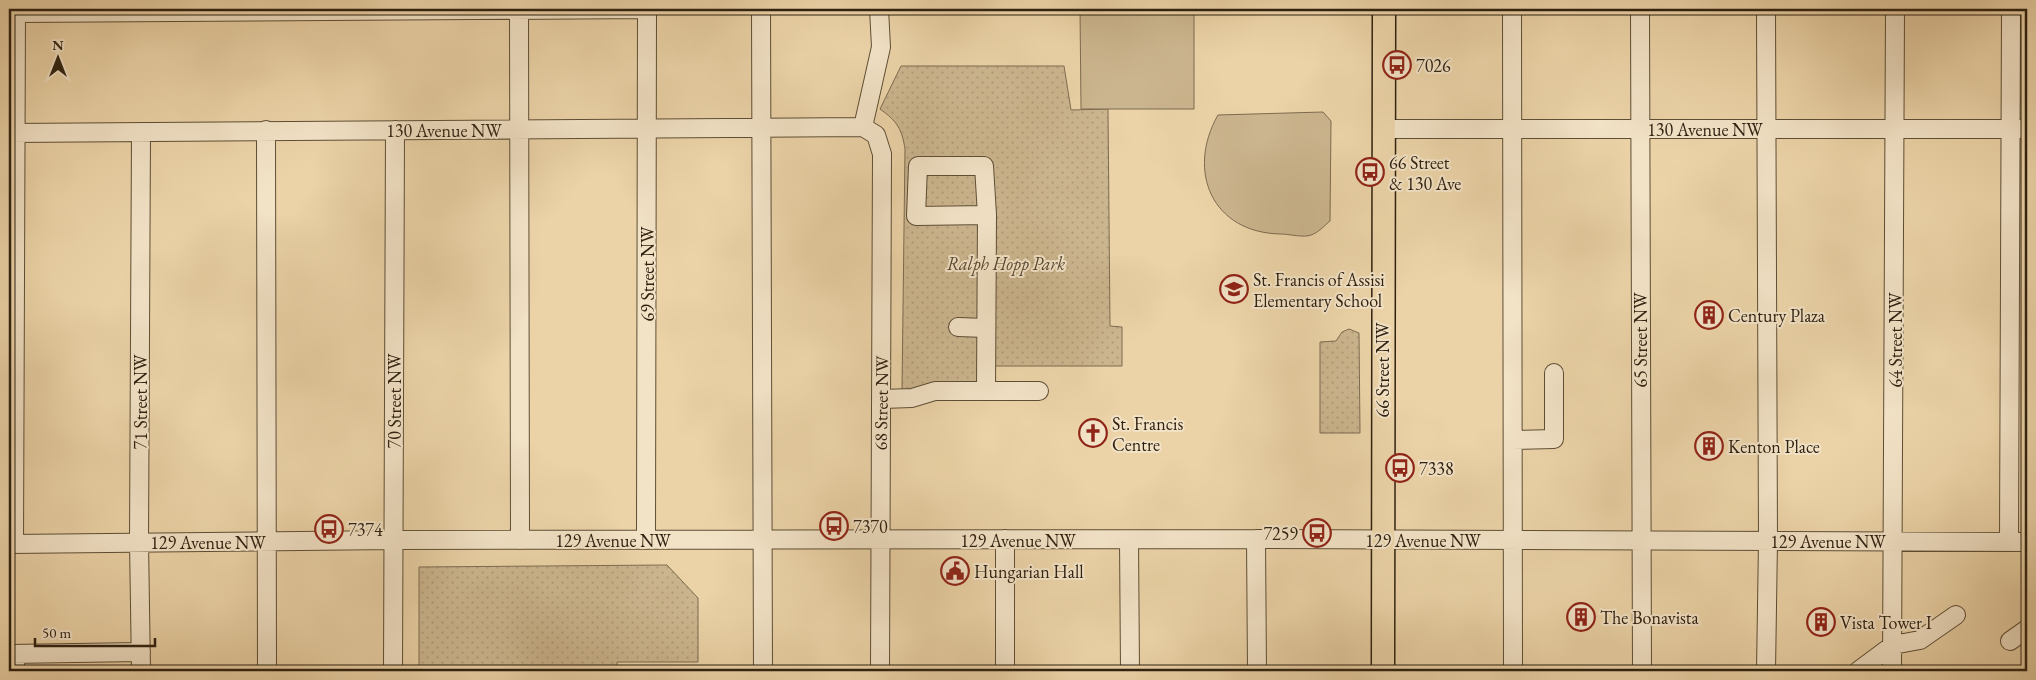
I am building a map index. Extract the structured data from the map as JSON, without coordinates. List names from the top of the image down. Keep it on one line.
{"streets":{"main road":["66 Street NW"],"street":["130 Avenue NW","69 Street NW","65 Street NW","64 Street NW","70 Street NW","71 Street NW","68 Street NW","129 Avenue NW"]},"crossings":[["130 Avenue NW","69 Street NW"],["130 Avenue NW","65 Street NW"],["130 Avenue NW","64 Street NW"],["130 Avenue NW","66 Street NW"],["130 Avenue NW","70 Street NW"],["130 Avenue NW","71 Street NW"],["130 Avenue NW","68 Street NW"],["69 Street NW","129 Avenue NW"],["65 Street NW","129 Avenue NW"],["64 Street NW","129 Avenue NW"],["66 Street NW","129 Avenue NW"],["70 Street NW","129 Avenue NW"],["71 Street NW","129 Avenue NW"],["68 Street NW","129 Avenue NW"]],"parks":["Ralph Hopp Park"],"places":{"bus stop":["7026","66 Street & 130 Ave","7338","7370","7374","7259"],"school or university":["St. Francis of Assisi Elementary School"],"building":["Century Plaza","Kenton Place","The Bonavista","Vista Tower I"],"church":["St. Francis Centre"],"public building":["Hungarian Hall"]},"scale_bar":"50 m","north":"top"}
